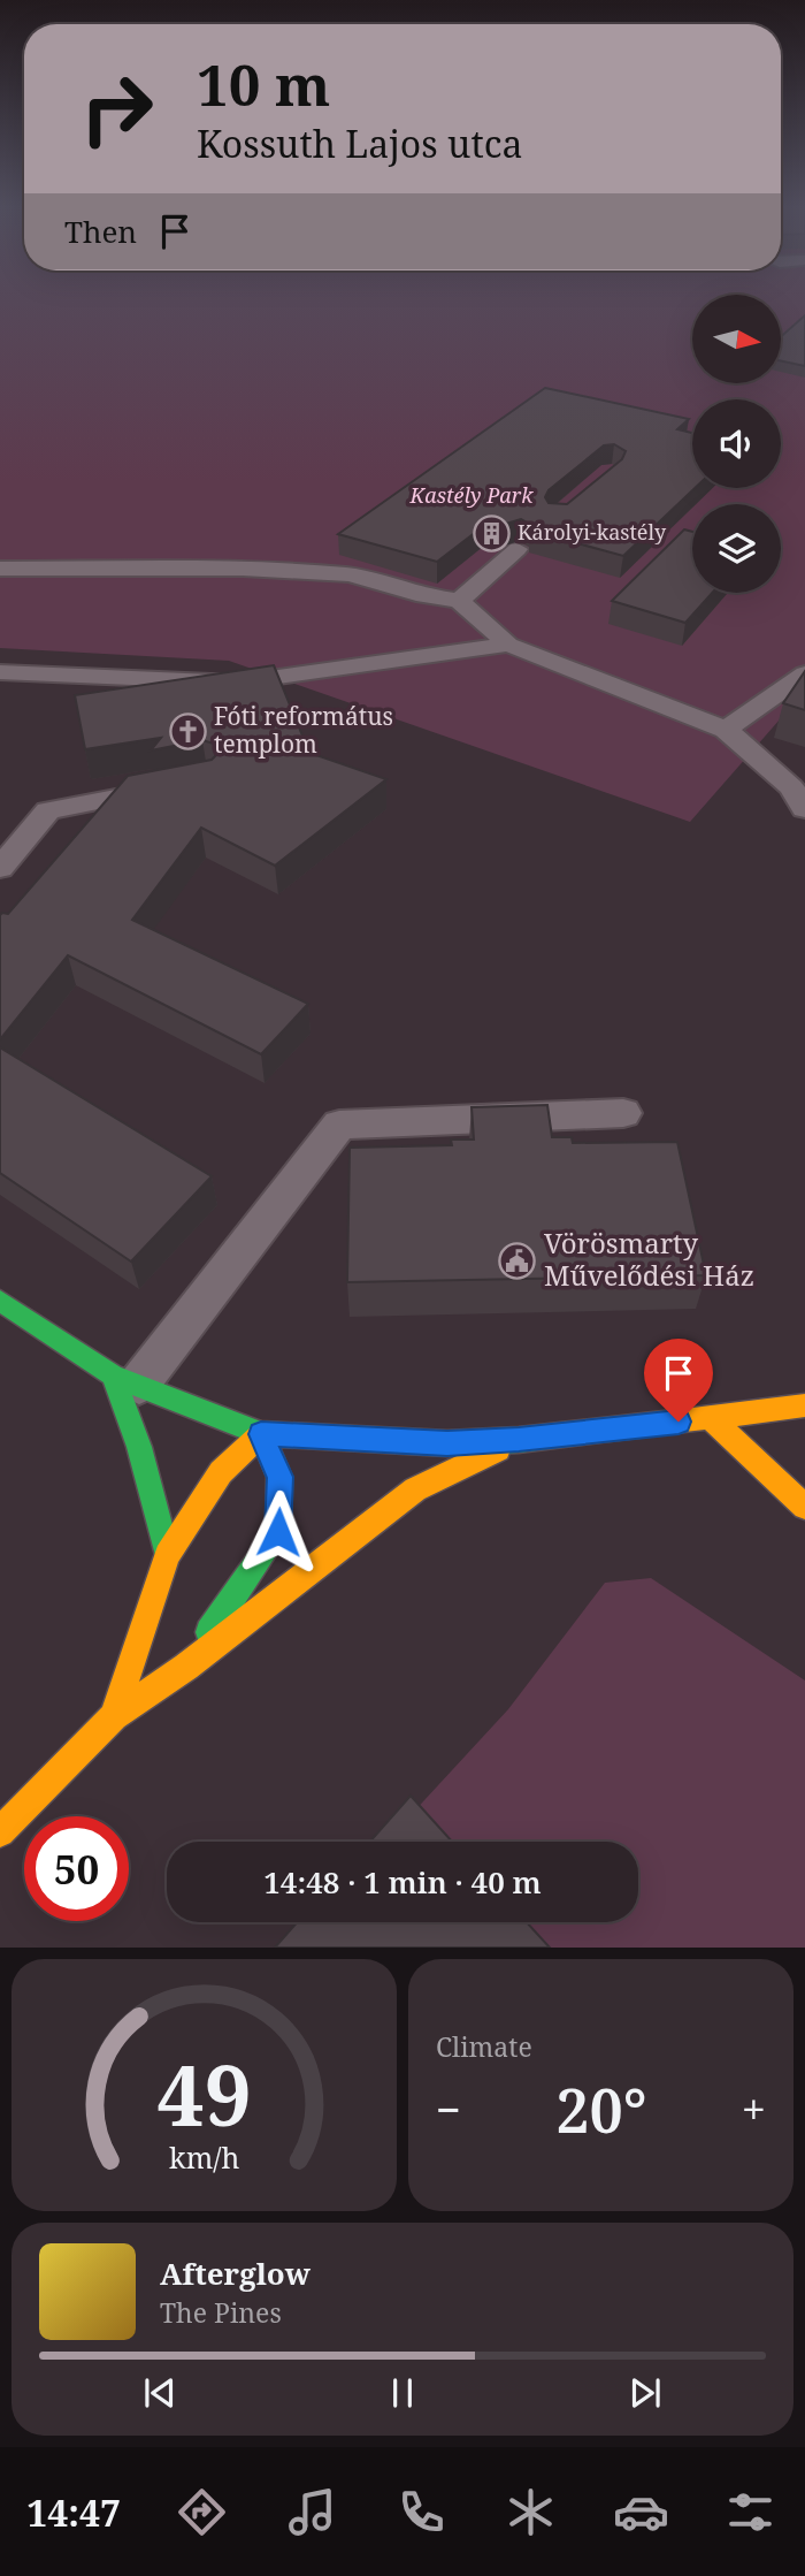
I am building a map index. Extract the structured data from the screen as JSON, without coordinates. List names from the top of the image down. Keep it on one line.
{"parks":["Kastély Park"],"places":{"building":["Károlyi-kastély"],"church":["Fóti református templom"],"public building":["Vörösmarty Művelődési Ház"]},"north":"right","page":{"turn":["10 m","Kossuth Lajos utca"],"then":"Then","limit":"50","trip":"14:48 · 1 min · 40 m","tile":"Climate","heat":["−","20°","+"],"song":["Afterglow","The Pines"],"tabs":"14:47","gauge":["49","km/h"]}}
